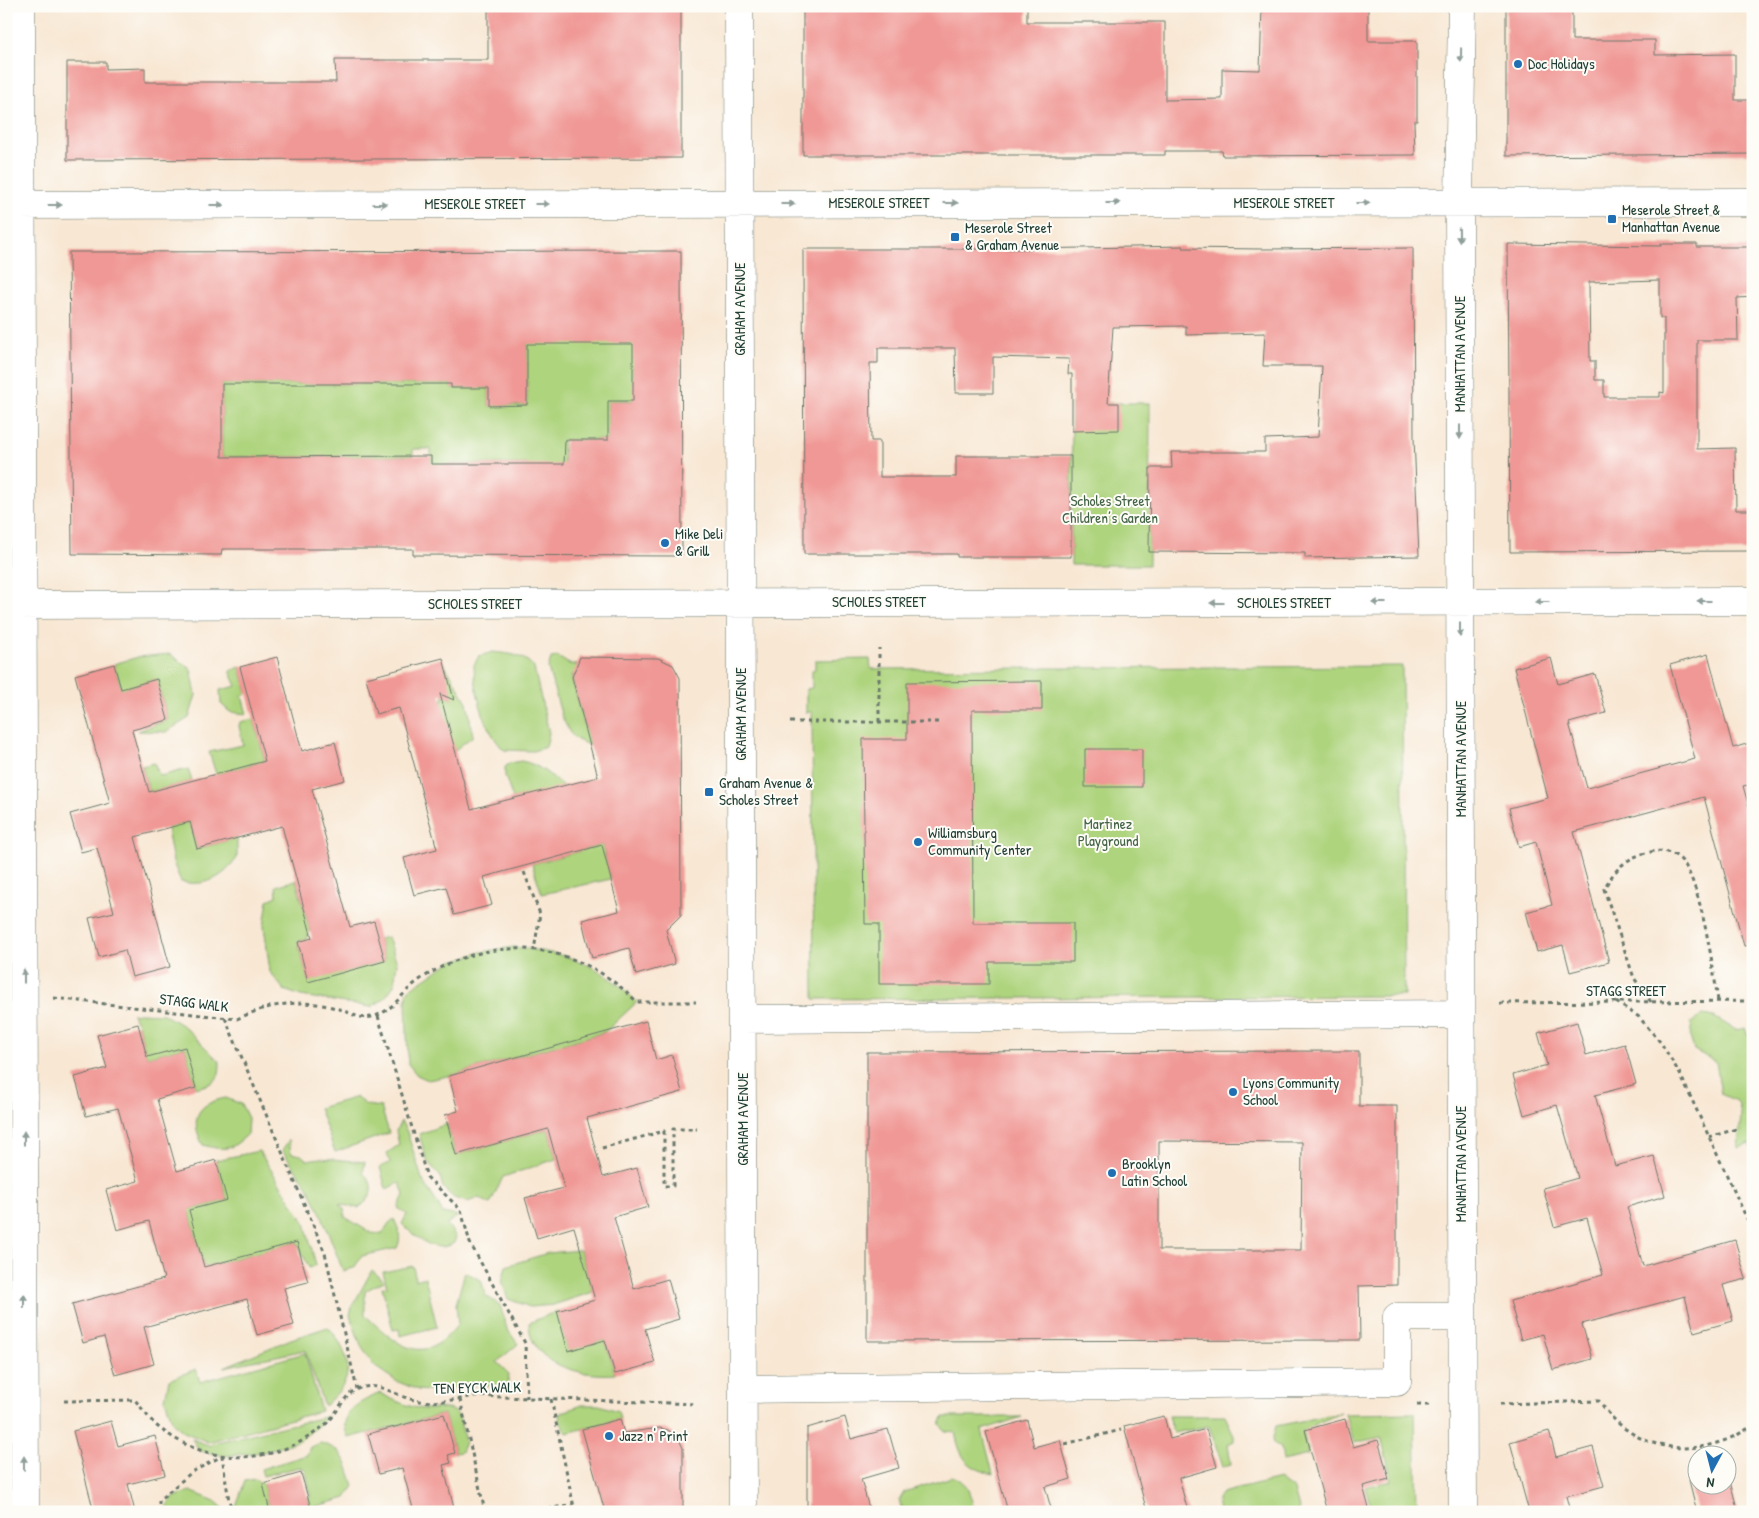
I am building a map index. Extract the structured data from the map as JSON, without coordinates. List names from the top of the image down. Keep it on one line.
{"streets":{"street":["MESEROLE STREET","GRAHAM AVENUE","MANHATTAN AVENUE","SCHOLES STREET"],"path":["STAGG STREET","STAGG WALK","TEN EYCK WALK"]},"crossings":[["MESEROLE STREET","GRAHAM AVENUE"],["MESEROLE STREET","MANHATTAN AVENUE"],["GRAHAM AVENUE","SCHOLES STREET"],["MANHATTAN AVENUE","SCHOLES STREET"]],"one_way":["MESEROLE STREET","MANHATTAN AVENUE","SCHOLES STREET"],"parks":["Scholes Street Children’s Garden","Martinez Playground"],"places":{"other":["Doc Holidays","Mike Deli & Grill","Williamsburg Community Center","Lyons Community School","Brooklyn Latin School","Jazz n' Print"],"transit":["Meserole Street & Manhattan Avenue","Meserole Street & Graham Avenue","Graham Avenue & Scholes Street"]},"north":"bottom"}
